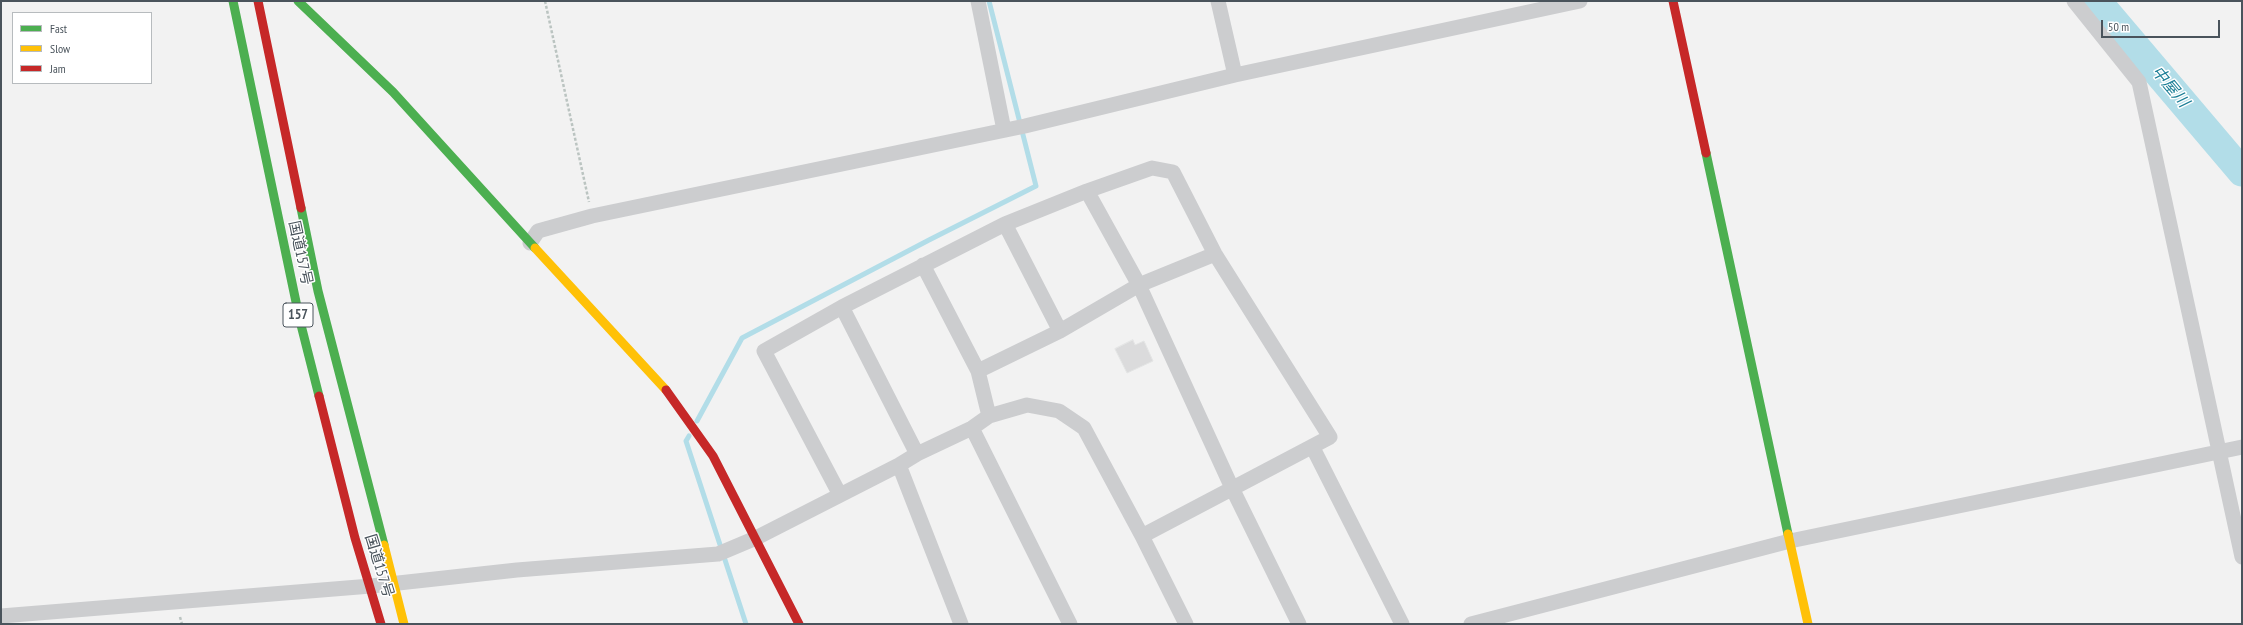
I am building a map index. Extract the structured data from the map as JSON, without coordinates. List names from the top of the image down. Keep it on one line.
{"streets":{"main road":["国道157号","157"]},"water":["中屋川"],"legend":["Fast","Slow","Jam"],"scale_bar":"50 m"}
